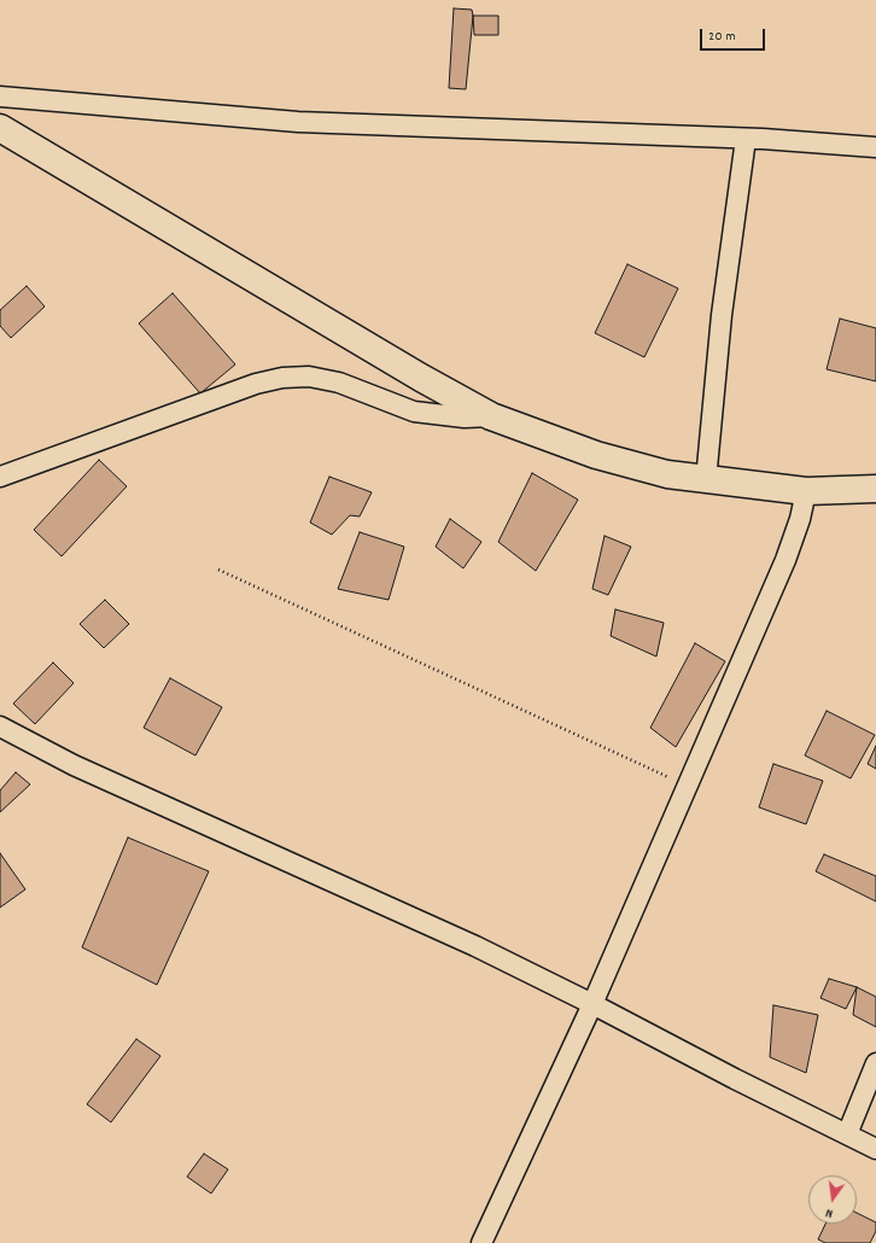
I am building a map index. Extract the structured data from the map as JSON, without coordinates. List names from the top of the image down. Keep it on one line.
{"scale_bar":"20 m","north":"bottom"}
